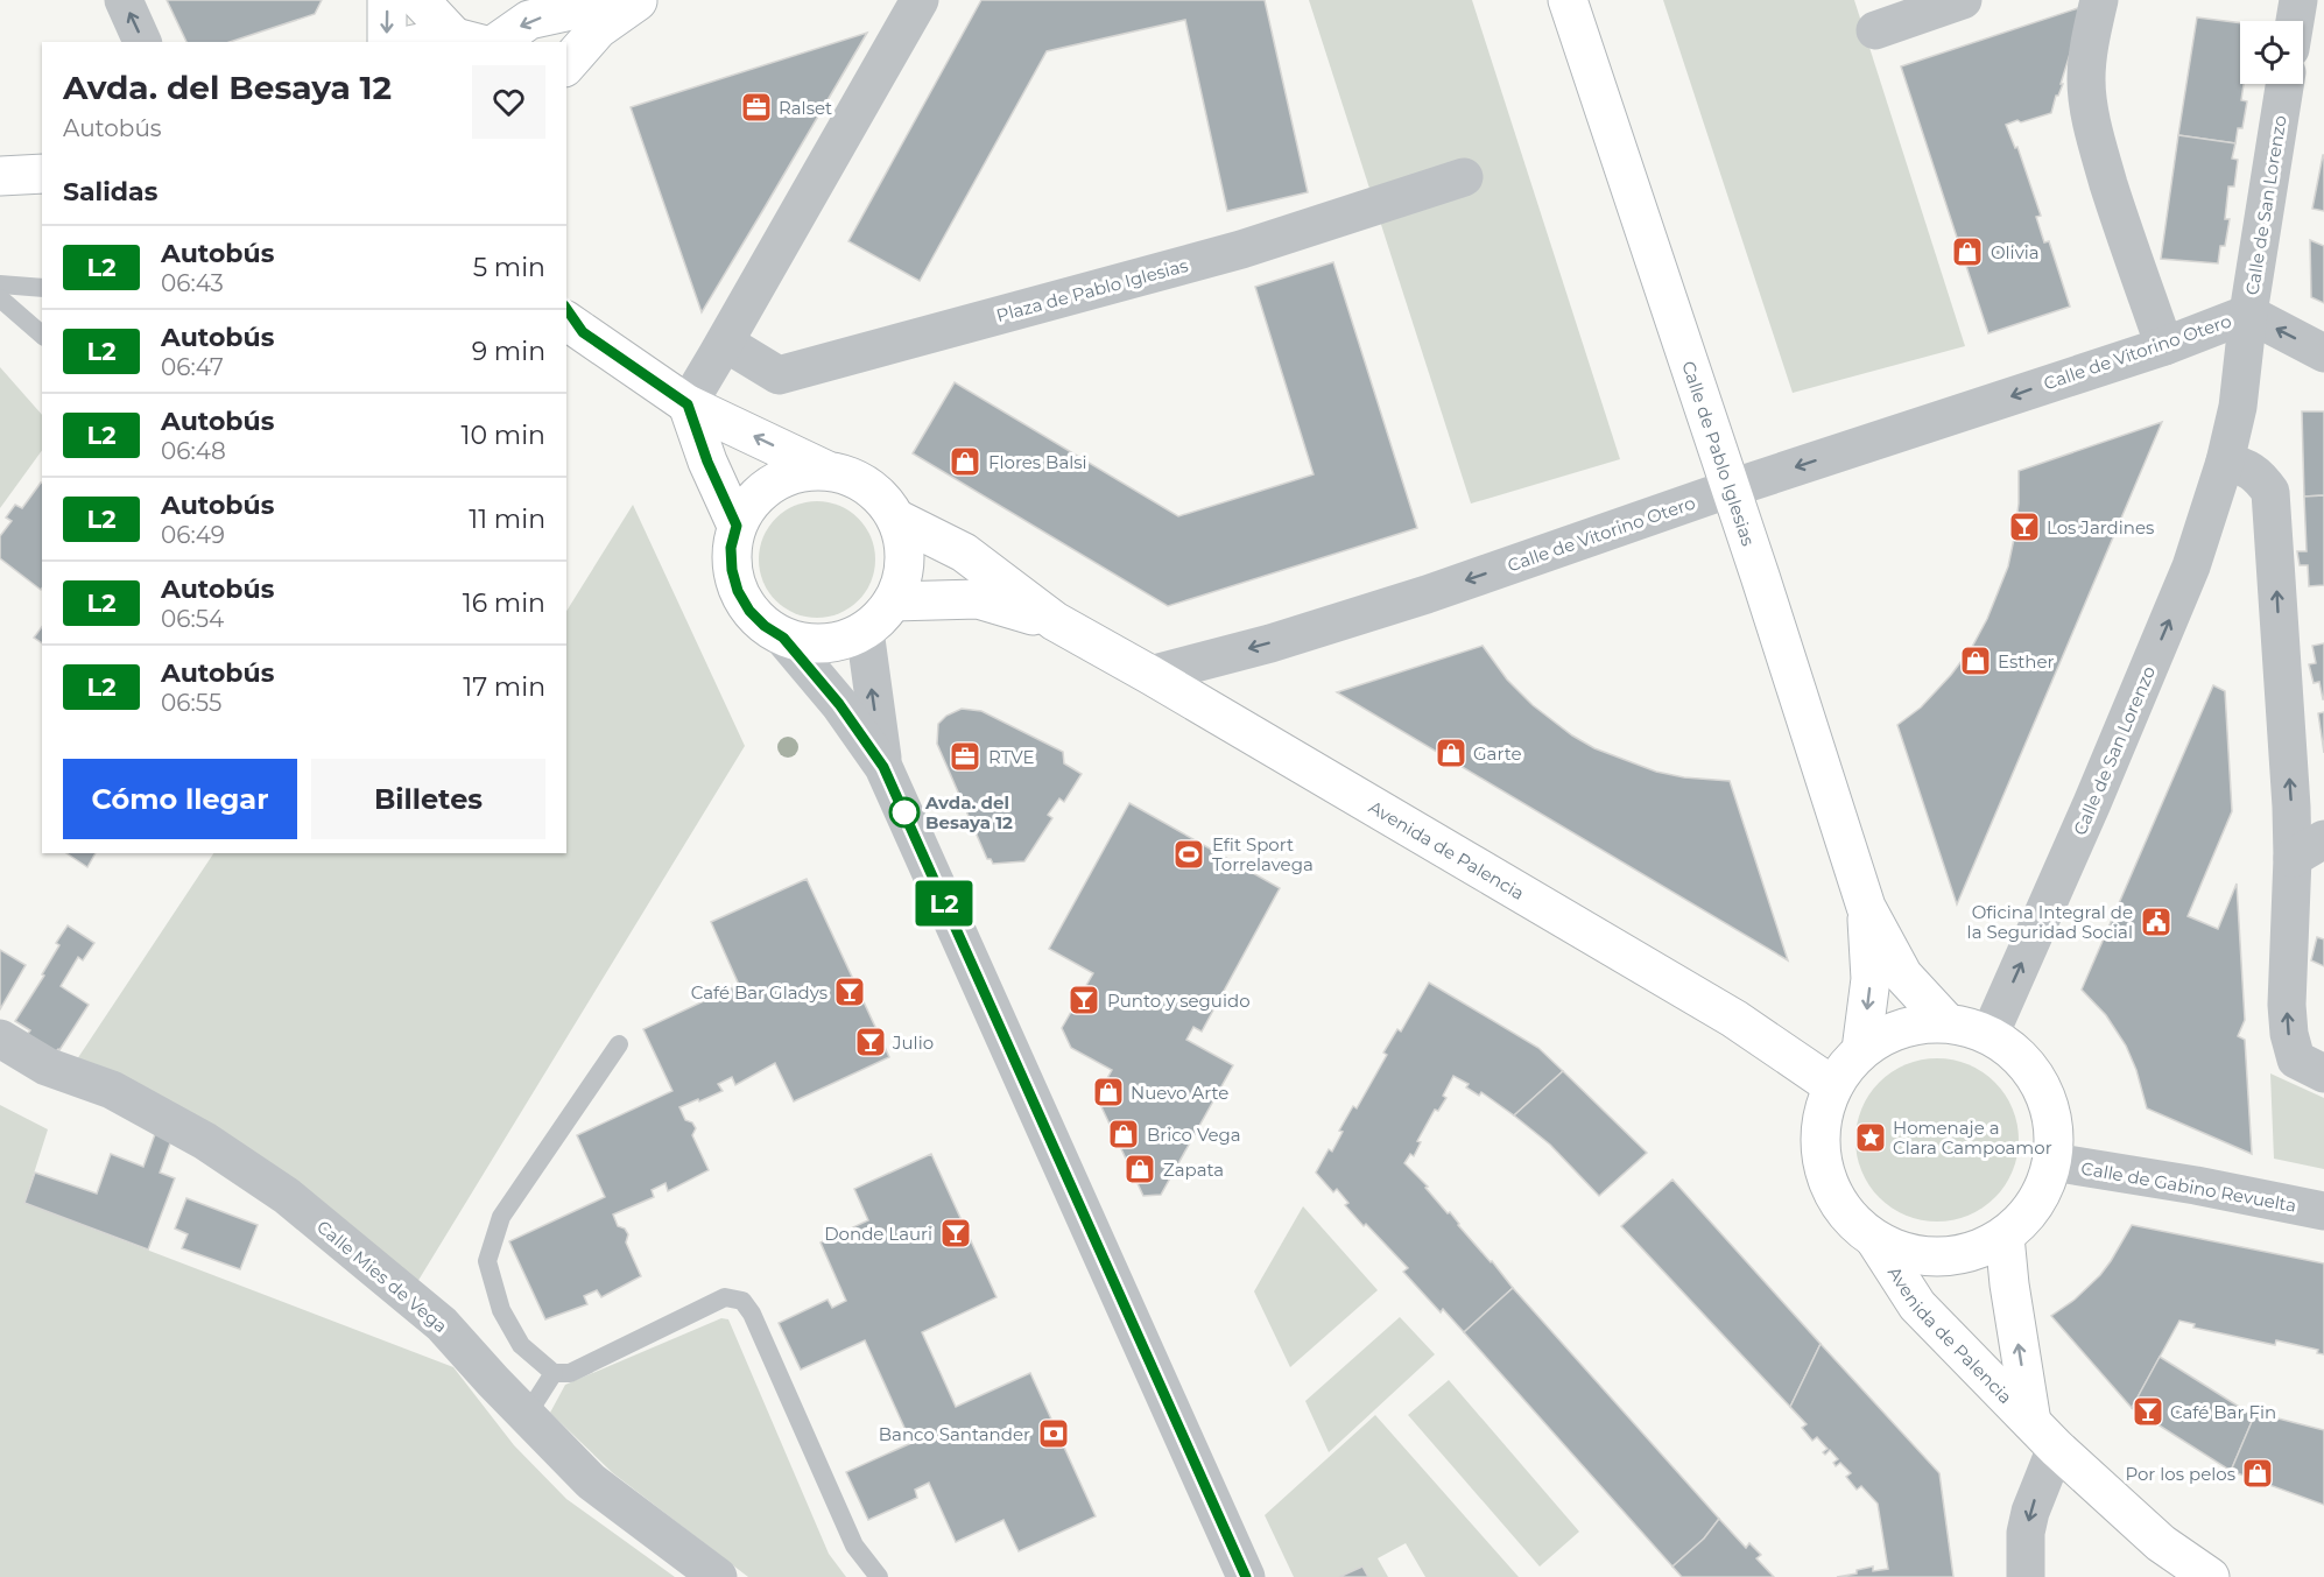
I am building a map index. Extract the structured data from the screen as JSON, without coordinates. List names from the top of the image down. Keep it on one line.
{"streets":{"main road":["Calle de Pablo Iglesias","Avenida de Palencia"],"street":["Calle de San Lorenzo","Plaza de Pablo Iglesias","Calle de Vitorino Otero","Calle de Gabino Revuelta","Calle Mies de Vega"]},"crossings":[["Calle de San Lorenzo","Calle de Vitorino Otero"],["Calle de San Lorenzo","Calle de Pablo Iglesias"],["Calle de San Lorenzo","Avenida de Palencia"],["Calle de San Lorenzo","Calle de Gabino Revuelta"],["Calle de Vitorino Otero","Calle de Pablo Iglesias"],["Calle de Vitorino Otero","Avenida de Palencia"],["Calle de Pablo Iglesias","Avenida de Palencia"],["Calle de Pablo Iglesias","Calle de Gabino Revuelta"],["Avenida de Palencia","Calle de Gabino Revuelta"]],"one_way":["Calle de San Lorenzo","Calle de Vitorino Otero"],"places":{"office":["Ralset","RTVE"],"shop":["Olivia","Flores Balsi","Esther","Garte","Nuevo Arte","Brico Vega","Zapata","Por los pelos"],"bar":["Los Jardines","Café Bar Gladys","Punto y seguido","Julio","Donde Lauri","Café Bar Fin"],"other":["Avda. del Besaya 12"],"sports":["Efit Sport Torrelavega"],"public building":["Oficina Integral de la Seguridad Social"],"place":["Homenaje a Clara Campoamor"],"bank":["Banco Santander"]},"lines":["bus line L2"],"page":{"on_map":"L2","heading":[["Avda. del Besaya 12","Autobús"],"Salidas"],"list":[{"mark":"L2","name":"Autobús","note":"06:43","value":"5 min"},{"mark":"L2","name":"Autobús","note":"06:47","value":"9 min"},{"mark":"L2","name":"Autobús","note":"06:48","value":"10 min"},{"mark":"L2","name":"Autobús","note":"06:49","value":"11 min"},{"mark":"L2","name":"Autobús","note":"06:54","value":"16 min"},{"mark":"L2","name":"Autobús","note":"06:55","value":"17 min"}],"buttons":["Cómo llegar","Billetes"]}}
